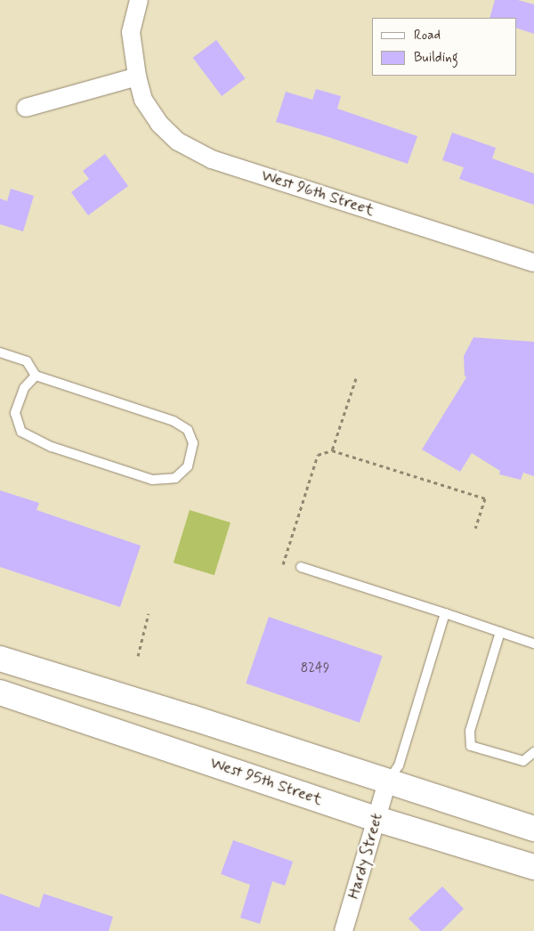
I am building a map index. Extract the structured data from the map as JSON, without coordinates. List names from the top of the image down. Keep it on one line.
{"streets":{"main road":["West 95th Street"],"street":["West 96th Street","Hardy Street"]},"crossings":[["West 95th Street","Hardy Street"]],"house_numbers":["8249"],"legend":["Road","Building"]}
